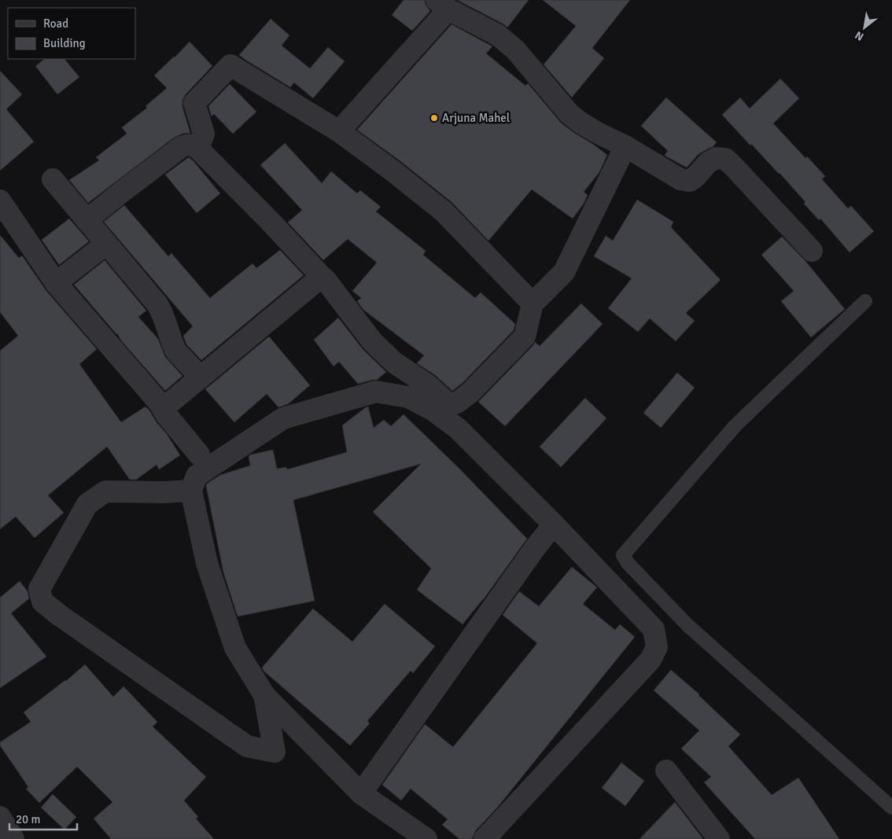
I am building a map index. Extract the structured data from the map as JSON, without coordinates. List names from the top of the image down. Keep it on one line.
{"places":["Arjuna Mahel"],"legend":["Road","Building"],"scale_bar":"20 m","north":"bottom left"}
